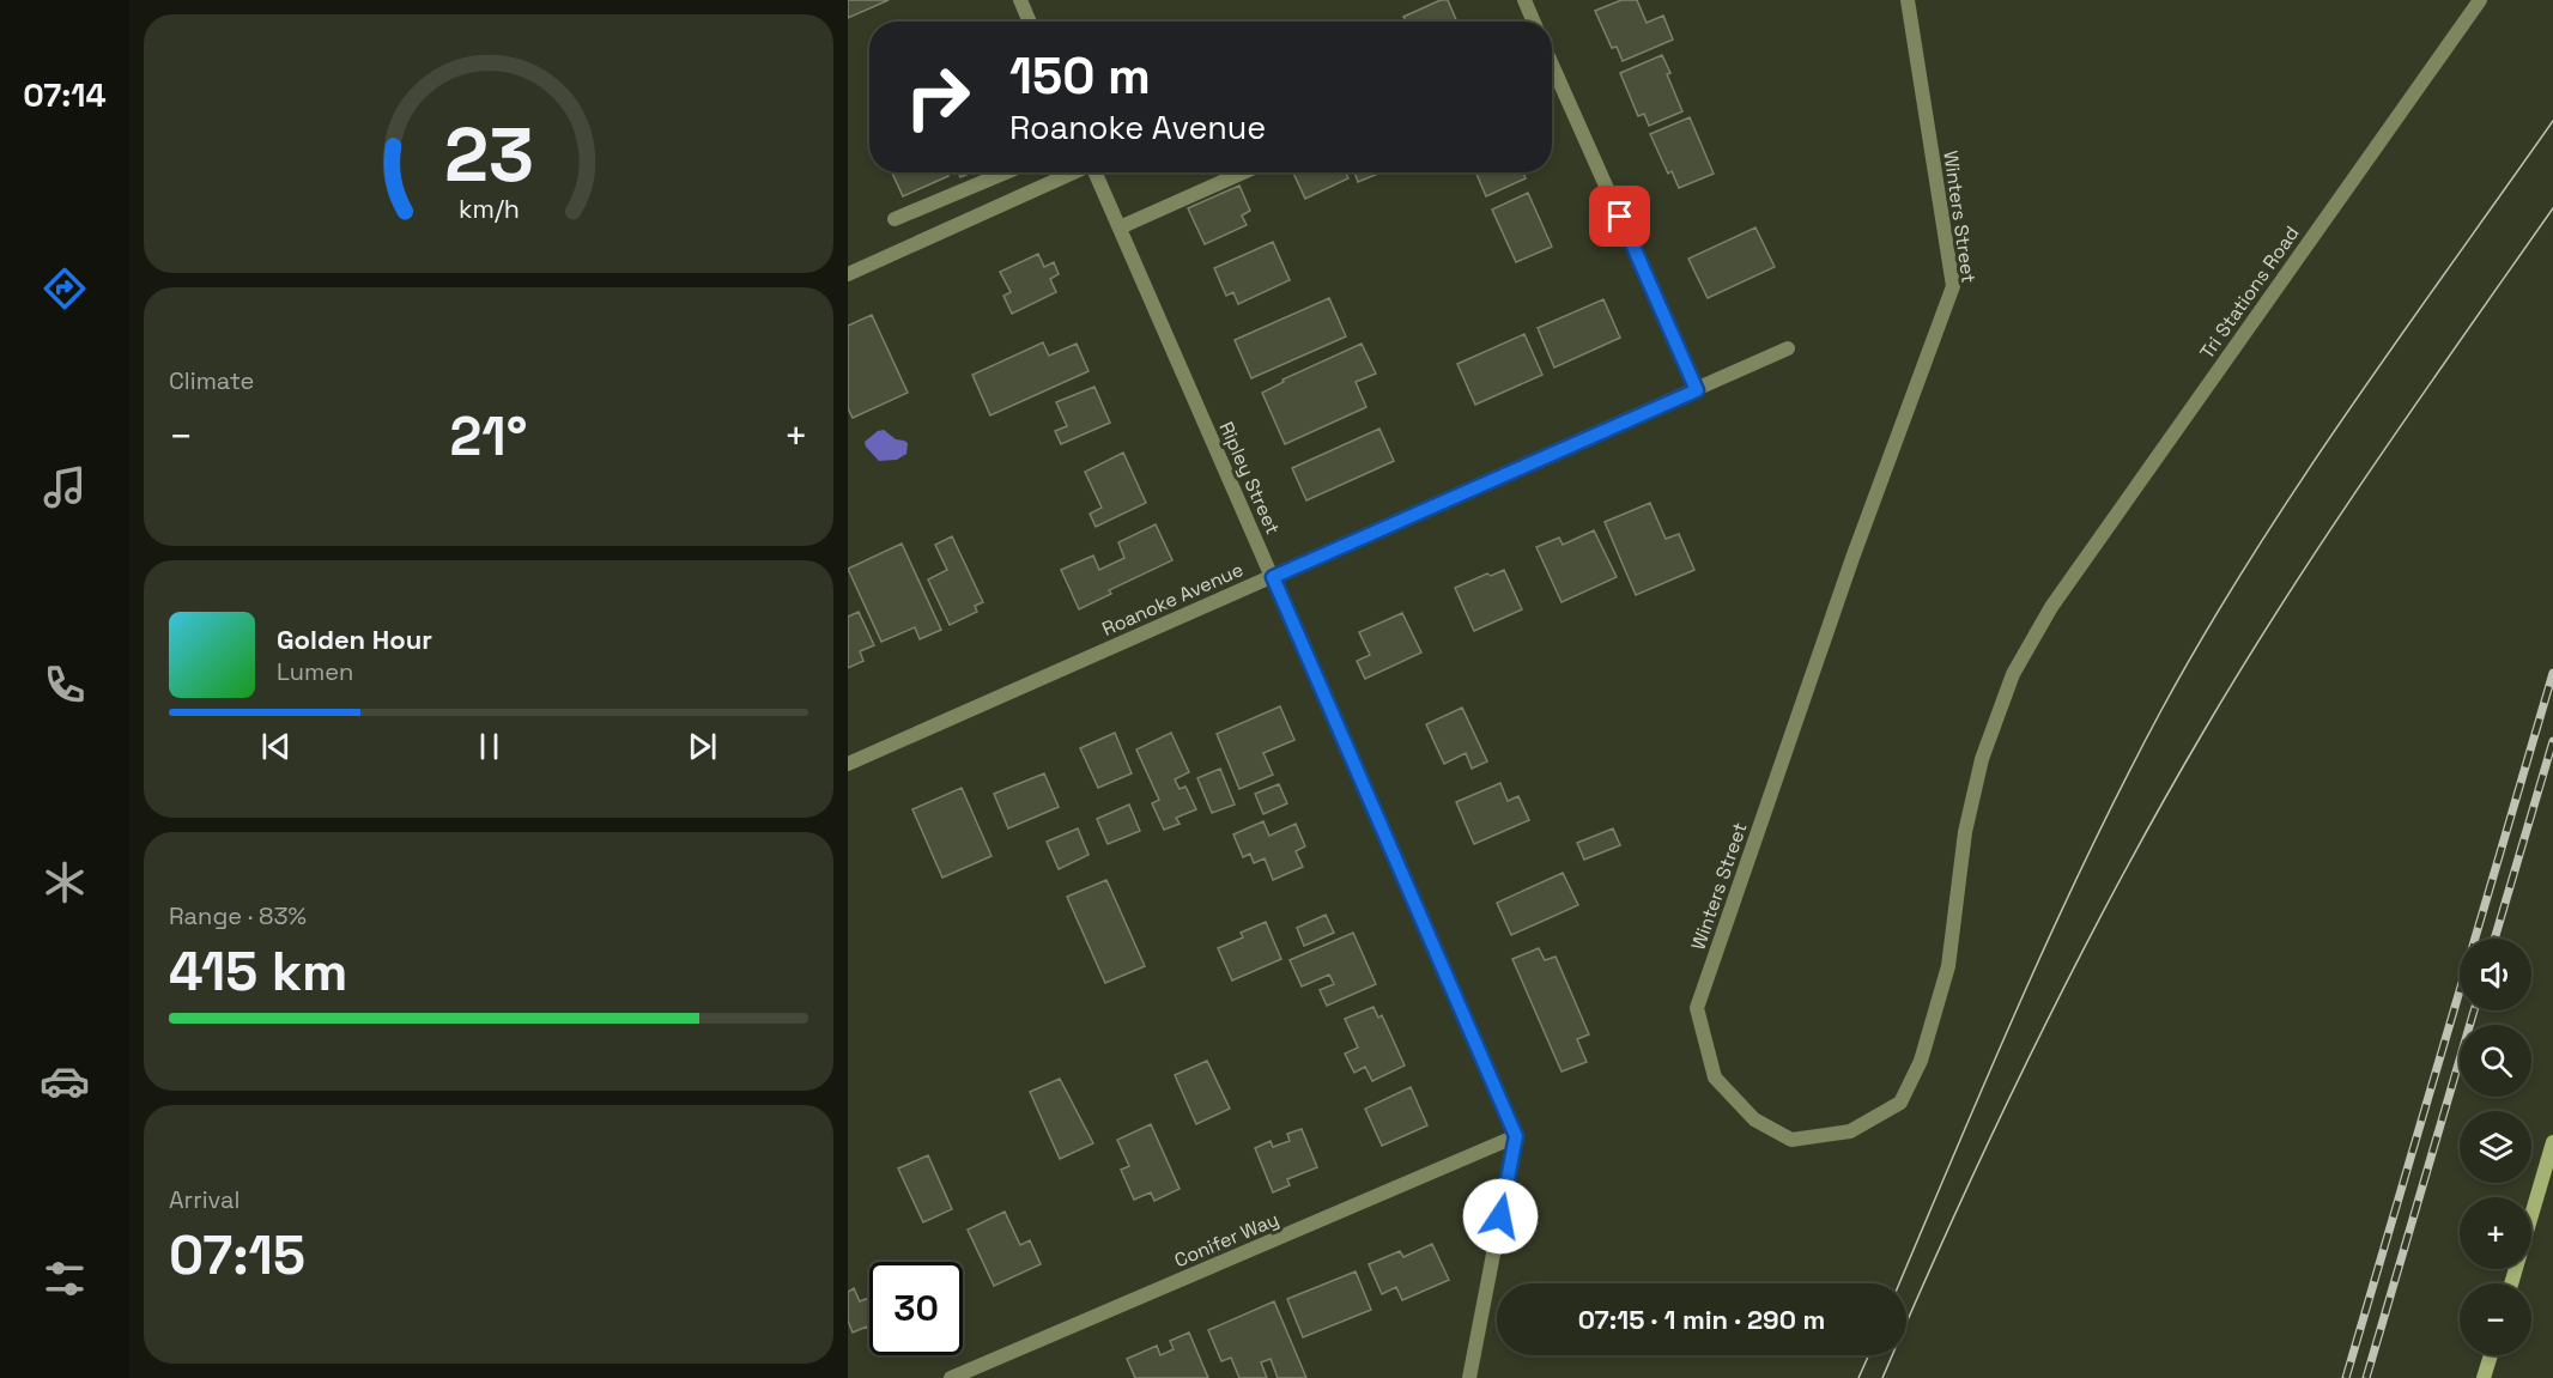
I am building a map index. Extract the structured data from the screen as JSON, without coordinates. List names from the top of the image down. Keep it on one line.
{"streets":{"street":["Winters Street","Tri Stations Road","Ripley Street","Roanoke Avenue","Conifer Way"]},"crossings":[["Winters Street","Tri Stations Road"],["Ripley Street","Roanoke Avenue"],["Ripley Street","Conifer Way"]],"page":{"tabs":"07:14","turn":["150 m","Roanoke Avenue"],"tile":["Climate",["Range · 83%","415 km"],["Arrival","07:15"]],"heat":["−","21°","+"],"song":["Golden Hour","Lumen"],"map_buttons":["+","−"],"limit":"30","trip":"07:15 · 1 min · 290 m","gauge":["23","km/h"]}}
